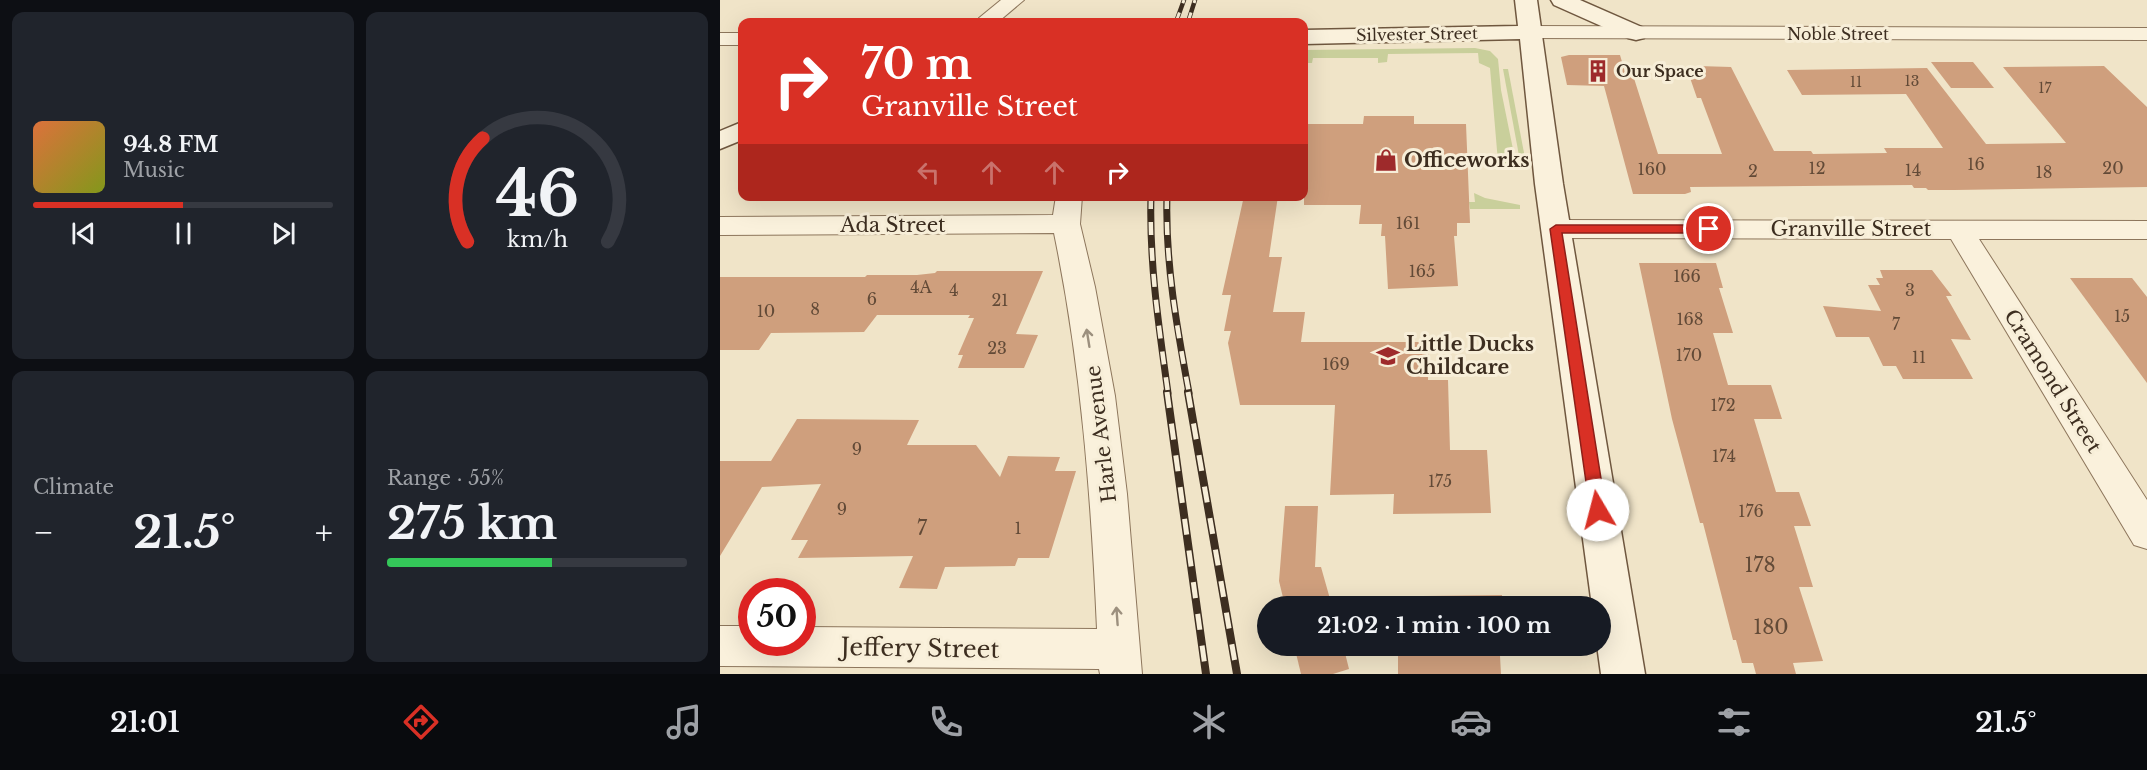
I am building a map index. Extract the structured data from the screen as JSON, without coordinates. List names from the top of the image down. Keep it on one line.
{"streets":{"main road":["Silvester Street"],"street":["Noble Street","Ada Street","Granville Street","Cramond Street","Harle Avenue","Jeffery Street"]},"crossings":[["Silvester Street","Noble Street"],["Ada Street","Harle Avenue"],["Granville Street","Cramond Street"],["Harle Avenue","Jeffery Street"]],"one_way":["Harle Avenue"],"places":{"building":["Our Space"],"shop":["Officeworks"],"school or university":["Little Ducks Childcare"]},"house_numbers":["13","11","17","16","12","20","160","14","2","18","161","165","166","4A","4","3","6","21","8","10","15","168","7","23","170","11","169","172","9","174","175","9","176","7","1","178","180"],"page":{"turn":["70 m","Granville Street"],"song":["94.8 FM","Music"],"tile":["Climate",["Range · 55%","275 km"]],"heat":["−","21.5°","+"],"limit":"50","trip":"21:02 · 1 min · 100 m","tabs":["21:01","21.5°"],"gauge":["46","km/h"]}}
